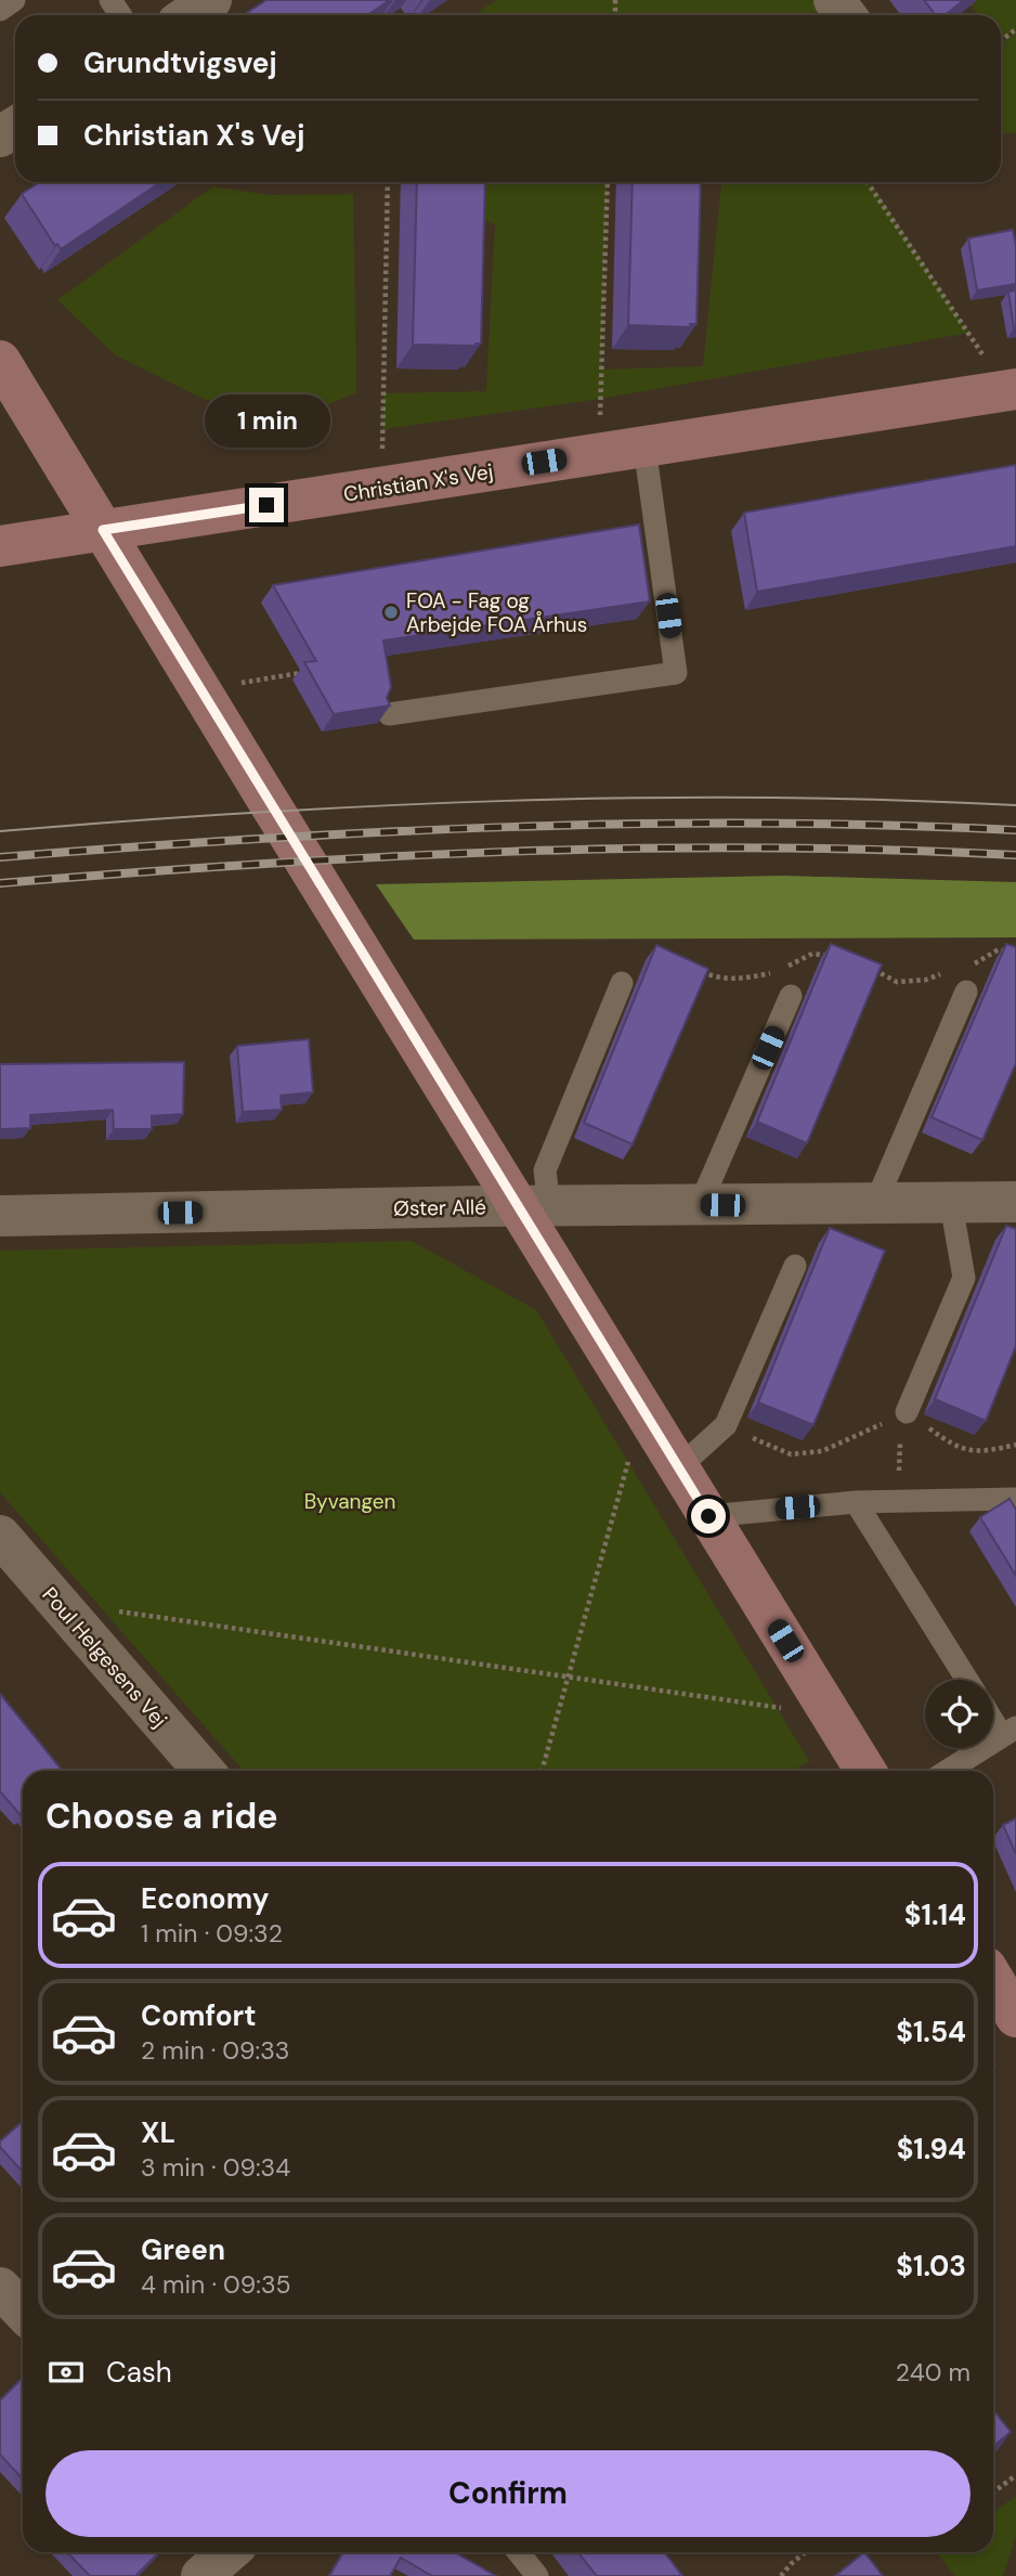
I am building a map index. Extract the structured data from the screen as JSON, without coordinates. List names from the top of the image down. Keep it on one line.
{"streets":{"street":["Christian X's Vej","Øster Allé","Poul Helgesens Vej"]},"parks":["Byvangen"],"places":["FOA - Fag og Arbejde FOA Århus"],"page":{"banner":["Grundtvigsvej","Christian X's Vej"],"bubble":"1 min","heading":"Choose a ride","list":[{"name":"Economy","note":"1 min · 09:32","value":"$1.14"},{"name":"Comfort","note":"2 min · 09:33","value":"$1.54"},{"name":"XL","note":"3 min · 09:34","value":"$1.94"},{"name":"Green","note":"4 min · 09:35","value":"$1.03"}],"pay":["Cash","240 m"],"buttons":"Confirm"}}
